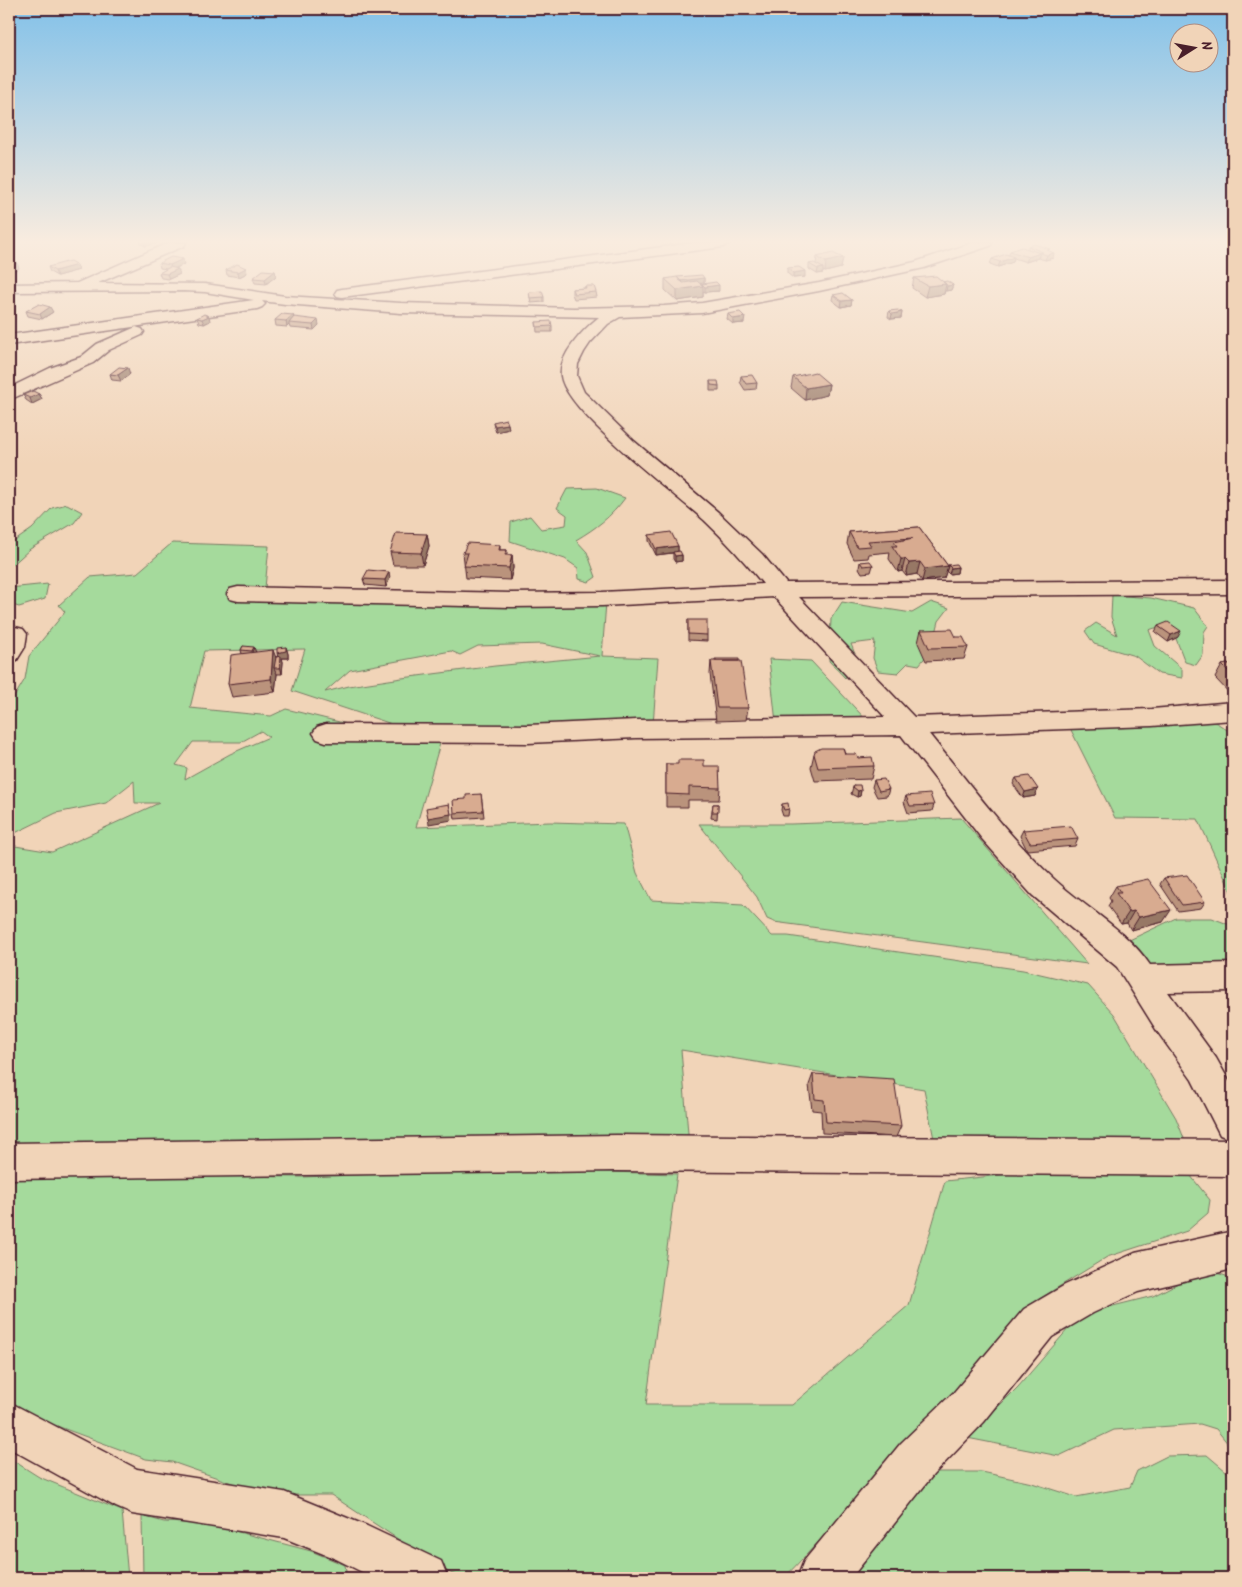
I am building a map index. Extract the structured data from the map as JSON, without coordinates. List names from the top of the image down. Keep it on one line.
{"north":"right"}
